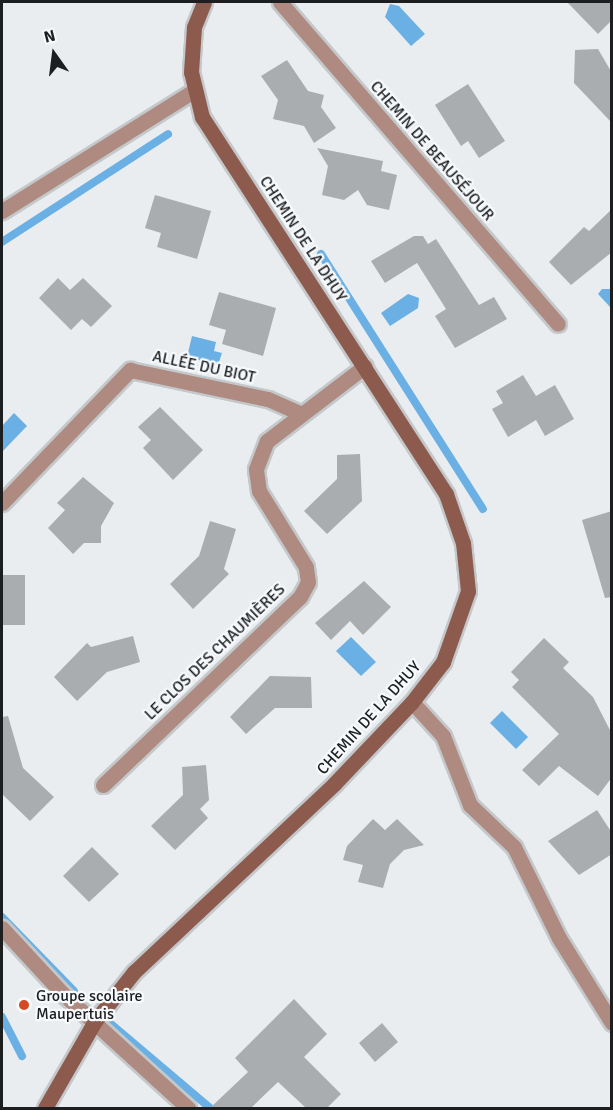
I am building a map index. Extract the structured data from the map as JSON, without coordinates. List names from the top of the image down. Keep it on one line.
{"streets":{"street":["CHEMIN DE BEAUSÉJOUR","CHEMIN DE LA DHUY","ALLÉE DU BIOT","LE CLOS DES CHAUMIÈRES"]},"crossings":[["ALLÉE DU BIOT","LE CLOS DES CHAUMIÈRES"]],"places":["Groupe scolaire Maupertuis"],"north":"top"}
